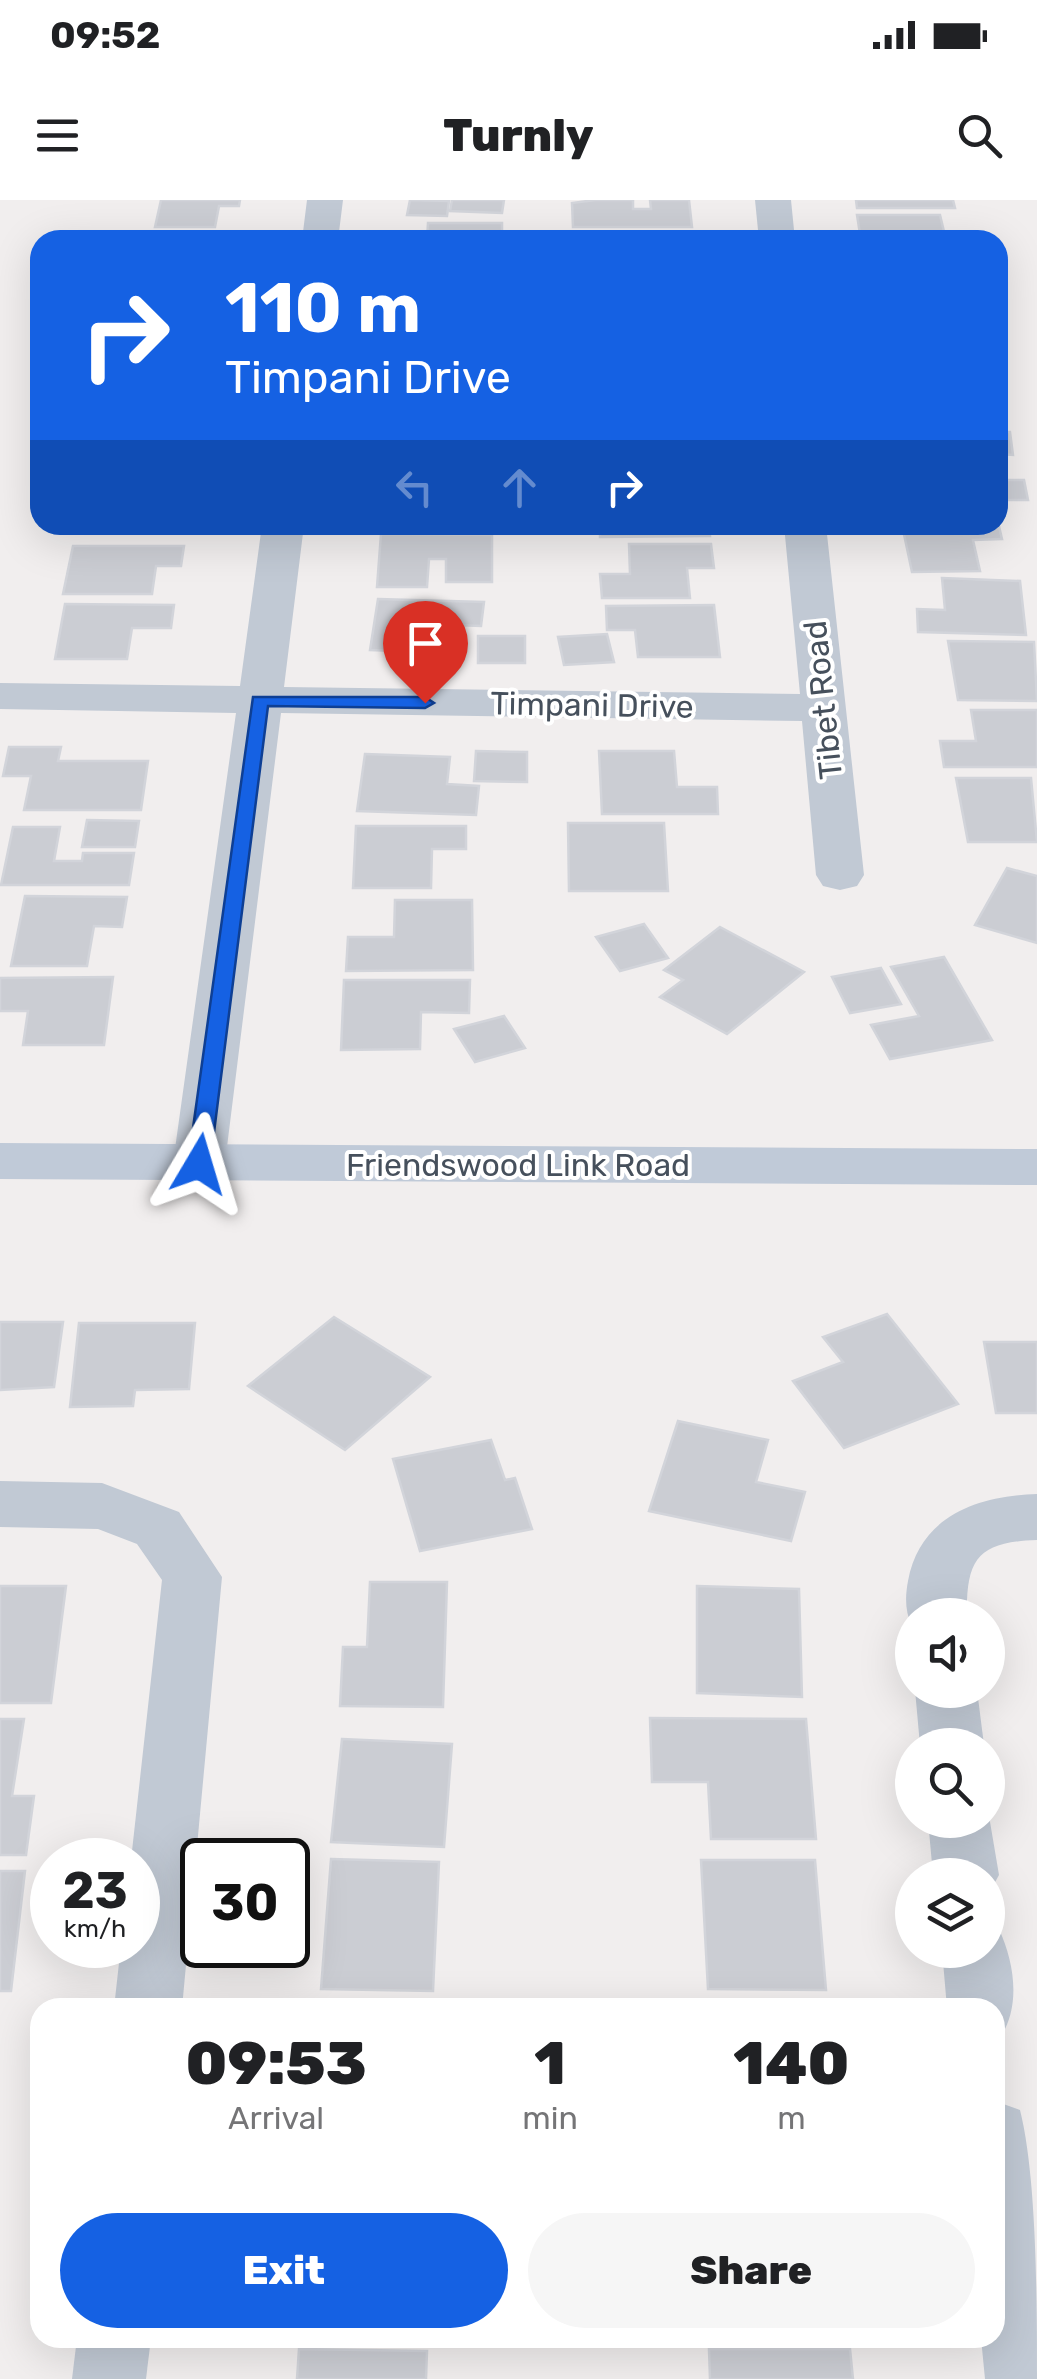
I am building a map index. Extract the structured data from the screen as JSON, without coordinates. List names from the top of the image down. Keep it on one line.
{"streets":{"main road":["Friendswood Link Road"],"street":["Tibet Road","Timpani Drive"]},"crossings":[["Tibet Road","Timpani Drive"]],"page":{"status":"09:52","header":"Turnly","turn":["110 m","Timpani Drive"],"speed":"23 km/h","limit":"30","eta":["09:53","Arrival","1","min","140","m"],"buttons":["Exit","Share"]}}
